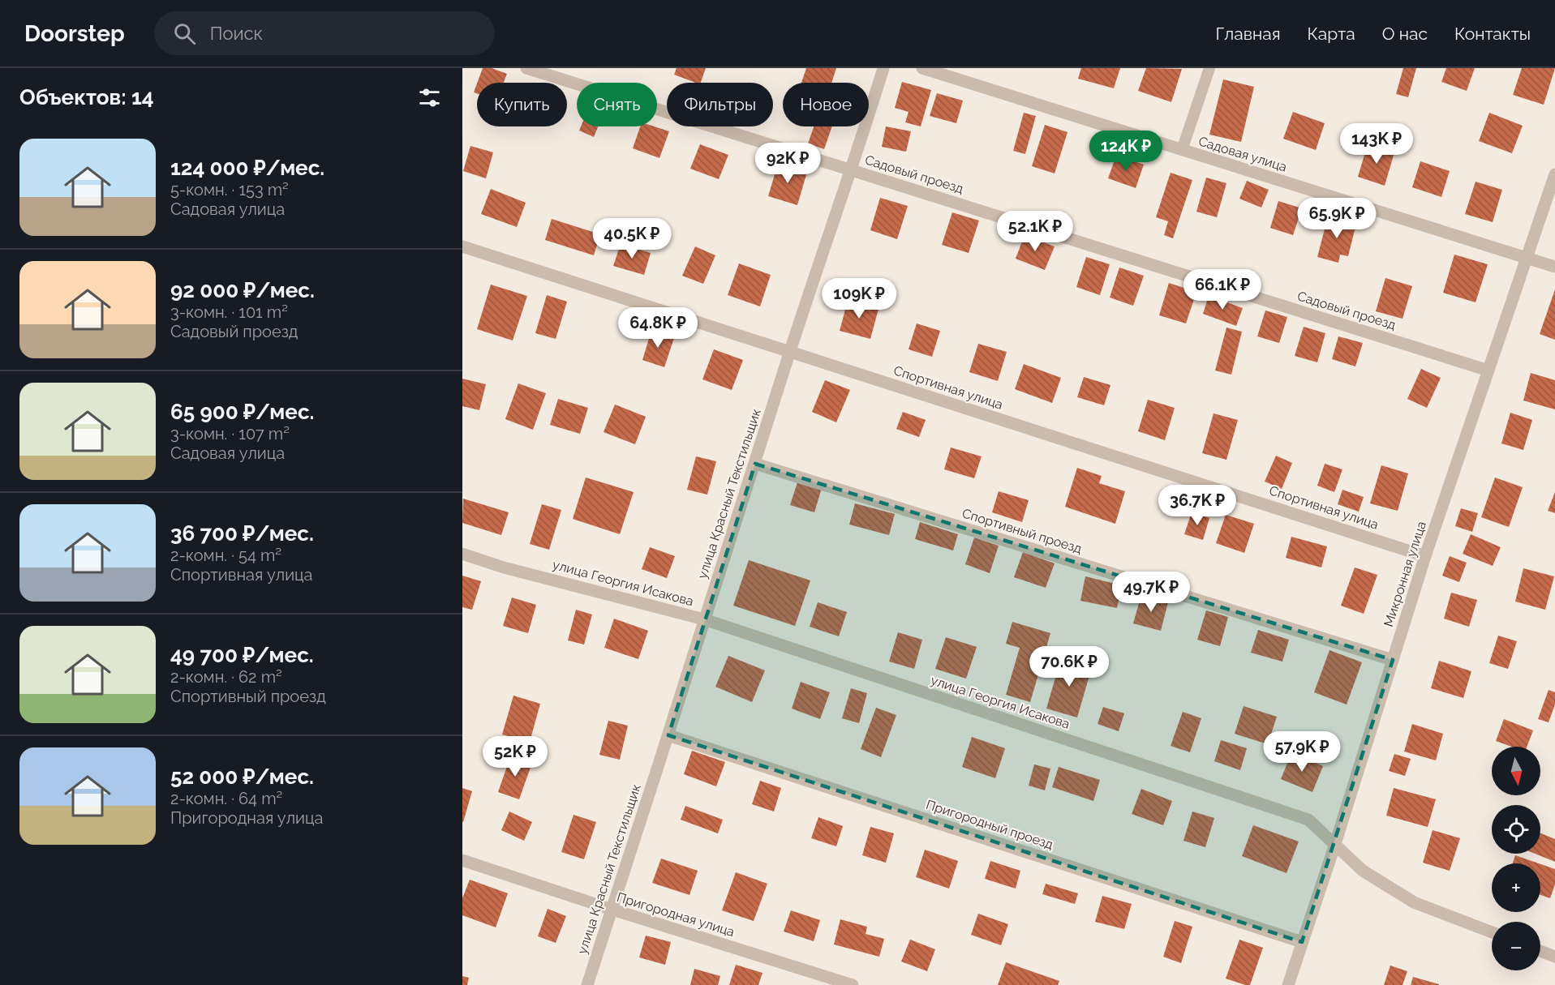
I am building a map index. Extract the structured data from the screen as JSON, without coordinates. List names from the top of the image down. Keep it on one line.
{"streets":{"street":["Садовая улица","Садовый проезд","Спортивная улица","улица Красный Текстильщик","Спортивный проезд","Микронная улица","улица Георгия Исакова","Пригородный проезд","Пригородная улица"]},"crossings":[["Садовая улица","Микронная улица"],["Садовый проезд","улица Красный Текстильщик"],["Садовый проезд","Микронная улица"],["Спортивная улица","улица Красный Текстильщик"],["Спортивная улица","Микронная улица"],["улица Красный Текстильщик","Спортивный проезд"],["улица Красный Текстильщик","улица Георгия Исакова"],["улица Красный Текстильщик","Пригородный проезд"],["улица Красный Текстильщик","Пригородная улица"],["Спортивный проезд","Микронная улица"],["Микронная улица","улица Георгия Исакова"],["Микронная улица","Пригородный проезд"]],"north":"bottom","page":{"header":"Doorstep","search":"Поиск","nav":["Главная","Карта","О нас","Контакты"],"heading":"Объектов: 14","chip":["Купить","Снять","Фильтры","Новое"],"price":["143K ₽","124K ₽","92K ₽","65.9K ₽","52.1K ₽","40.5K ₽","66.1K ₽","109K ₽","64.8K ₽","36.7K ₽","49.7K ₽","70.6K ₽","57.9K ₽","52K ₽"],"list":[{"name":"124 000 ₽/мес.","note":"5-комн. · 153 m² · Садовая улица"},{"name":"92 000 ₽/мес.","note":"3-комн. · 101 m² · Садовый проезд"},{"name":"65 900 ₽/мес.","note":"3-комн. · 107 m² · Садовая улица"},{"name":"36 700 ₽/мес.","note":"2-комн. · 54 m² · Спортивная улица"},{"name":"49 700 ₽/мес.","note":"2-комн. · 62 m² · Спортивный проезд"},{"name":"52 000 ₽/мес.","note":"2-комн. · 64 m² · Пригородная улица"}],"map_buttons":["+","−"]}}
